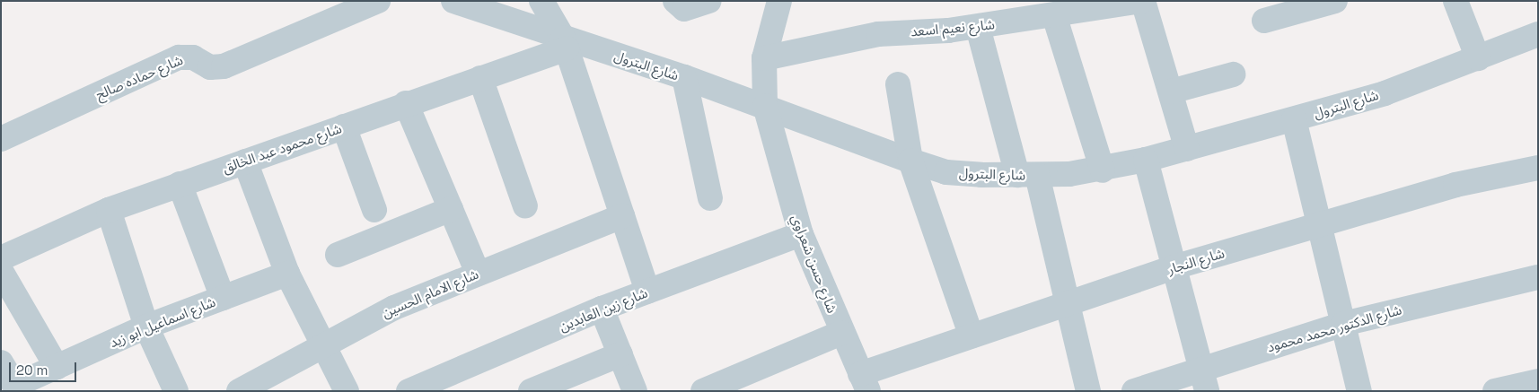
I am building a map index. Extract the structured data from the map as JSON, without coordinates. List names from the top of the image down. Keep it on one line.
{"streets":{"street":["شارع نعيم اسعد","شارع البترول","شارع حماده صالح","شارع محمود عبد الخالق","شارع النجار","شارع حسن شعراوي","شارع الامام الحسين","شارع زين العابدين","شارع اسماعيل ابو زيد","شارع الدكتور محمد محمود"]},"crossings":[["شارع نعيم اسعد","شارع حسن شعراوي"],["شارع البترول","شارع محمود عبد الخالق"],["شارع البترول","شارع حسن شعراوي"],["شارع النجار","شارع حسن شعراوي"],["شارع حسن شعراوي","شارع زين العابدين"]],"scale_bar":"20 m"}
